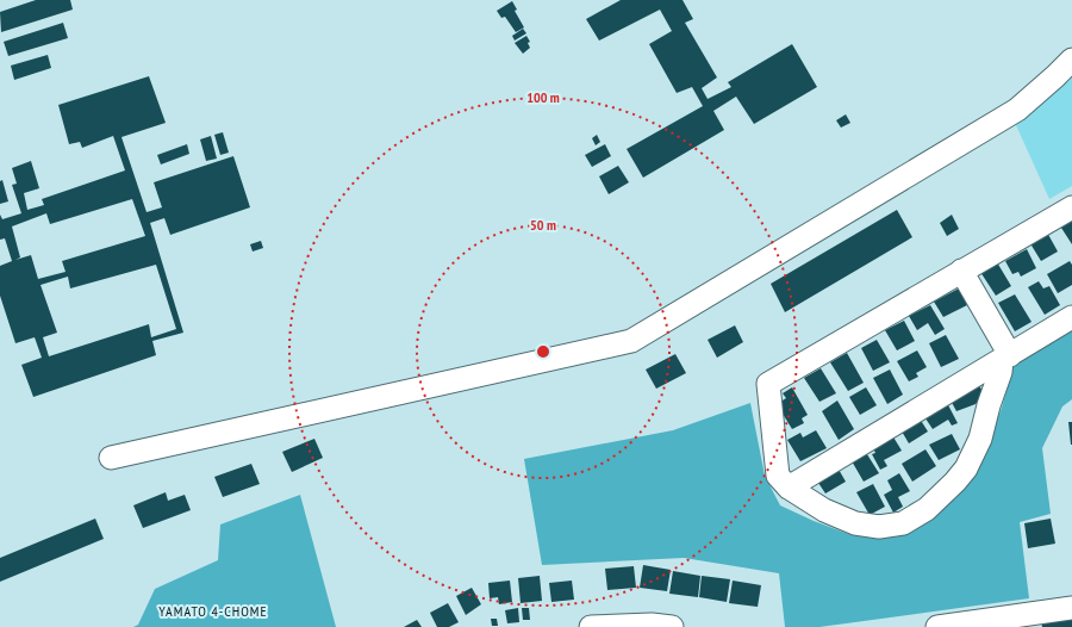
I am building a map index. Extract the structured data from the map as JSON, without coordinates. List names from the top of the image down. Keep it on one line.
{"districts":["YAMATO 4-CHOME"],"rings":["100 m","50 m"]}
